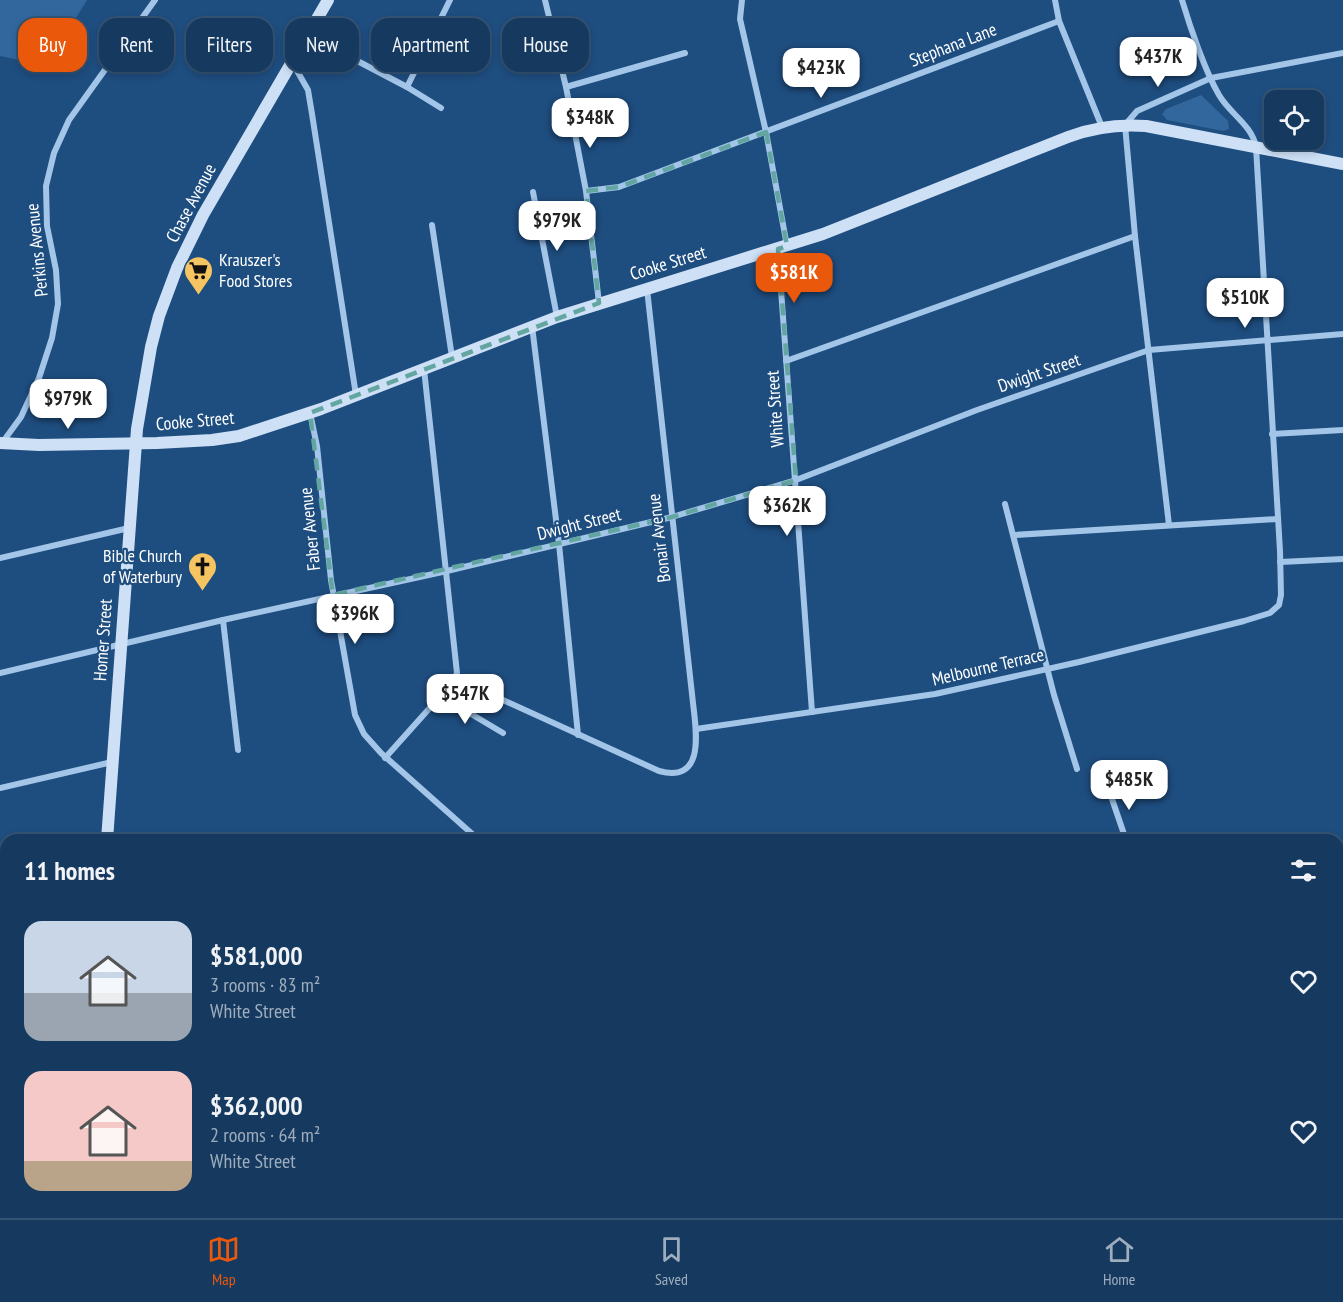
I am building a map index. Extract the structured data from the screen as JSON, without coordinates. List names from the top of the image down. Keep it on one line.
{"streets":{"main road":["Chase Avenue","Cooke Street","Homer Street"],"street":["Stephana Lane","Perkins Avenue","Dwight Street","White Street","Faber Avenue","Bonair Avenue","Melbourne Terrace"]},"crossings":[["Stephana Lane","White Street"],["Chase Avenue","Cooke Street"],["Chase Avenue","Homer Street"],["Perkins Avenue","Cooke Street"],["Cooke Street","White Street"],["Cooke Street","Faber Avenue"],["Cooke Street","Bonair Avenue"],["Cooke Street","Homer Street"],["Dwight Street","White Street"],["Dwight Street","Faber Avenue"],["Dwight Street","Bonair Avenue"],["Dwight Street","Homer Street"],["White Street","Melbourne Terrace"],["Bonair Avenue","Melbourne Terrace"]],"places":{"supermarket":["Krauszer's Food Stores"],"church":["Bible Church of Waterbury"]},"page":{"chip":["Buy","Rent","Filters","New","Apartment","House"],"price":["$437K","$423K","$348K","$979K","$581K","$510K","$979K","$362K","$396K","$547K","$485K"],"heading":"11 homes","list":[{"name":"$581,000","note":"3 rooms · 83 m² · White Street"},{"name":"$362,000","note":"2 rooms · 64 m² · White Street"}],"tabs":["Map","Saved","Home"]}}
